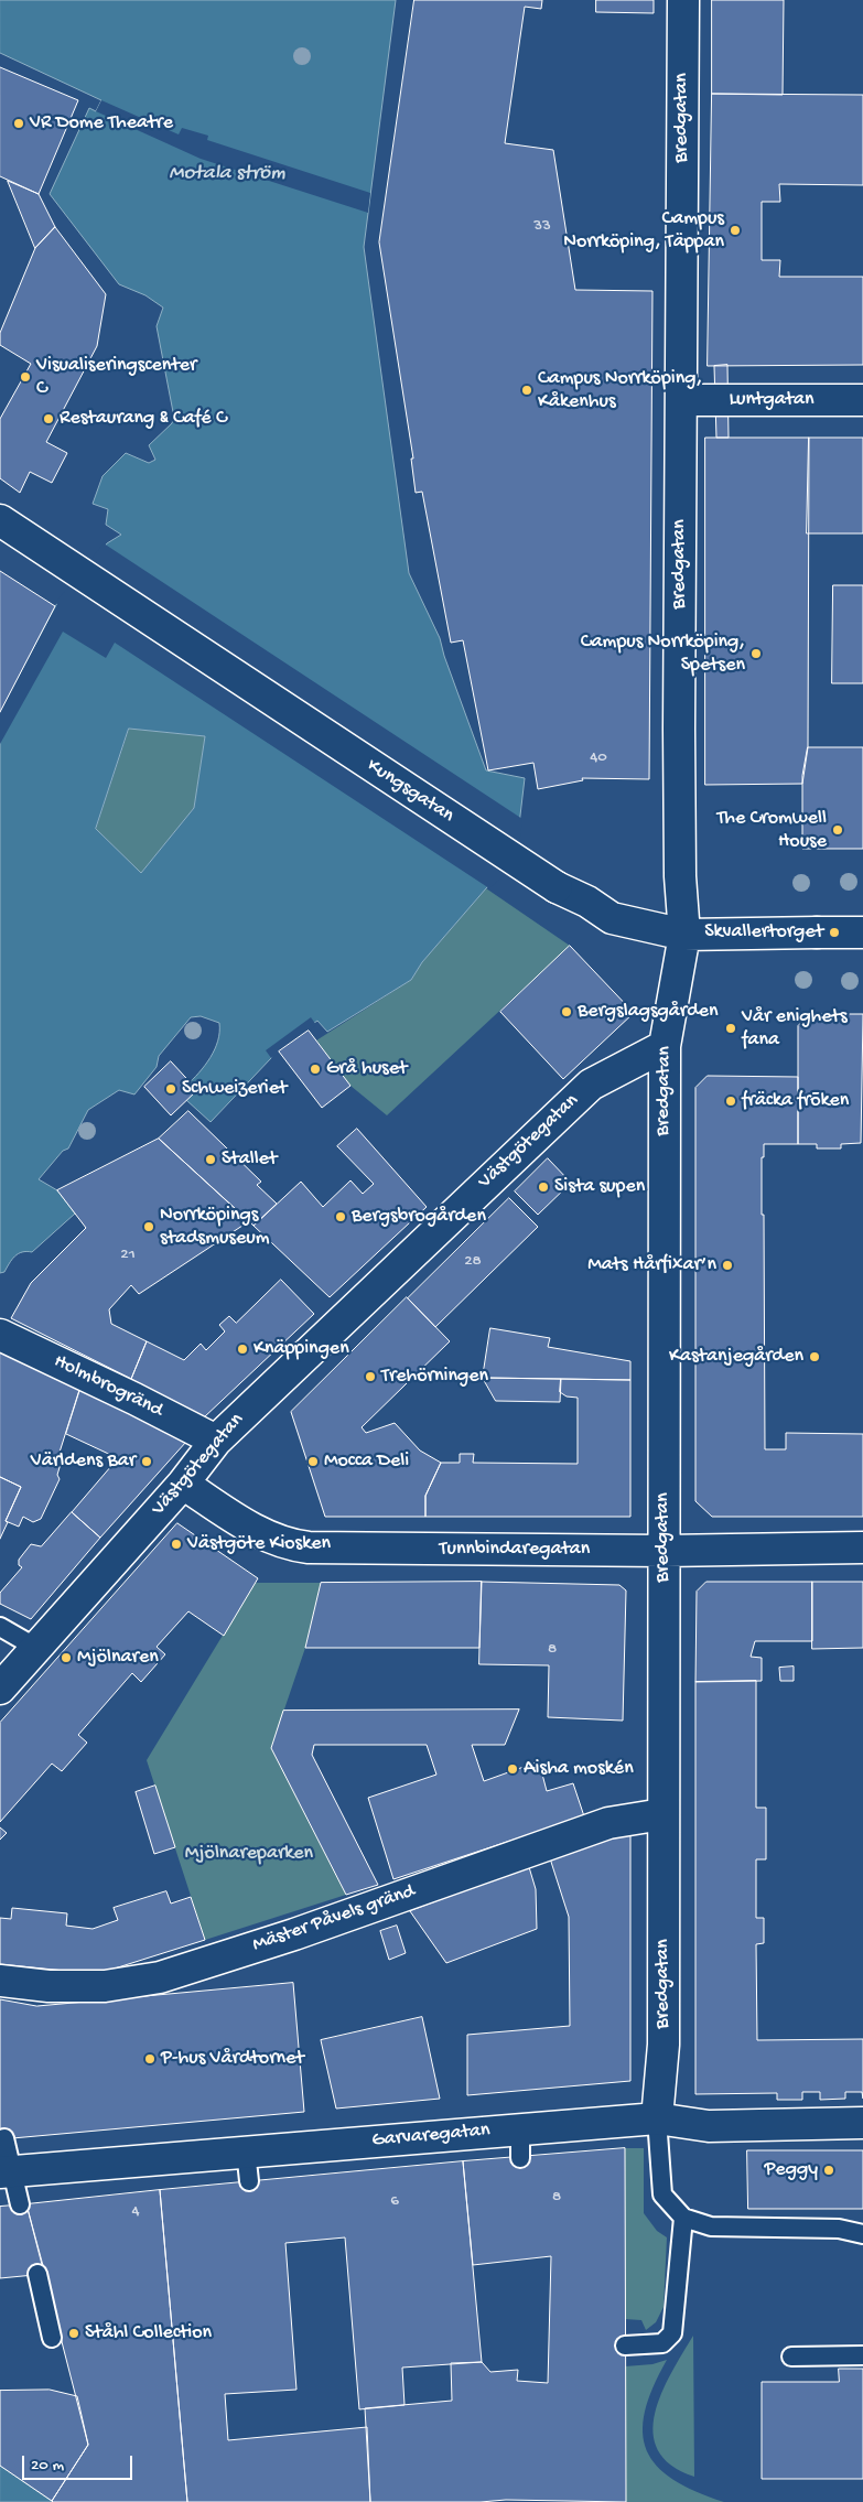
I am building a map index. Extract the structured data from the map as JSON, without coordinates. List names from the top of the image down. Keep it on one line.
{"streets":{"street":["Bredgatan","Luntgatan","Kungsgatan","Västgötegatan","Holmbrogränd","Tunnbindaregatan","Mäster Påvels gränd","Garvaregatan"]},"crossings":[["Bredgatan","Luntgatan"],["Bredgatan","Kungsgatan"],["Bredgatan","Västgötegatan"],["Bredgatan","Tunnbindaregatan"],["Bredgatan","Mäster Påvels gränd"],["Bredgatan","Garvaregatan"],["Västgötegatan","Holmbrogränd"],["Västgötegatan","Tunnbindaregatan"]],"water":["Motala ström"],"parks":["Mjölnareparken"],"places":["VR Dome Theatre","Campus Norrköping, Täppan","Visualiseringscenter C","Campus Norrköping, Kåkenhus","Restaurang & Café C","Campus Norrköping, Spetsen","The Cromwell House","Skvallertorget","Bergslagsgården","Vår enighets fana","Grå huset","Schweizeriet","fräcka frõken","Stallet","Sista supen","Bergsbrogården","Norrköpings stadsmuseum","Mats Hårfixar’n","Knäppingen","Kastanjegården","Trehörningen","Världens Bar","Mocca Deli","Västgöte Kiosken","Mjölnaren","Aisha moskén","P-hus Vårdtornet","Peggy","Ståhl Collection"],"house_numbers":["33","40","21","28","8","8","6","4"],"scale_bar":"20 m"}
